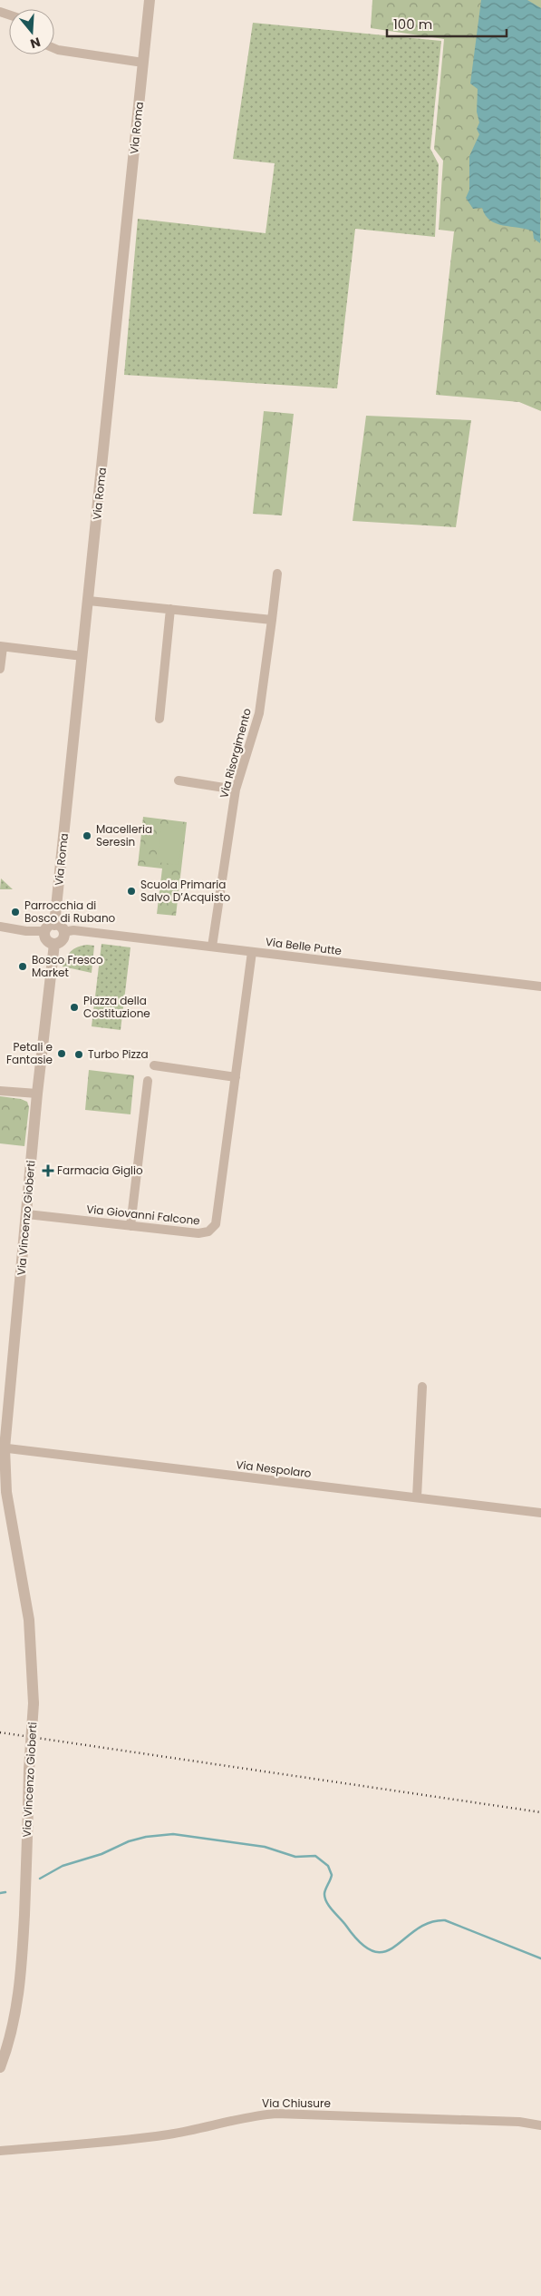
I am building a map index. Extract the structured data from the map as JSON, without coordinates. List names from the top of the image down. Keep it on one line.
{"streets":{"street":["Via Roma","Via Risorgimento","Via Belle Putte","Via Giovanni Falcone","Via Vincenzo Gioberti","Via Nespolaro","Via Chiusure"]},"crossings":[["Via Roma","Via Belle Putte"],["Via Risorgimento","Via Belle Putte"],["Via Belle Putte","Via Giovanni Falcone"],["Via Giovanni Falcone","Via Vincenzo Gioberti"],["Via Vincenzo Gioberti","Via Nespolaro"]],"places":{"other":["Macelleria Seresin","Scuola Primaria Salvo D’Acquisto","Parrocchia di Bosco di Rubano","Bosco Fresco Market","Piazza della Costituzione","Petali e Fantasie","Turbo Pizza"],"health":["Farmacia Giglio"]},"scale_bar":"100 m","north":"bottom"}
